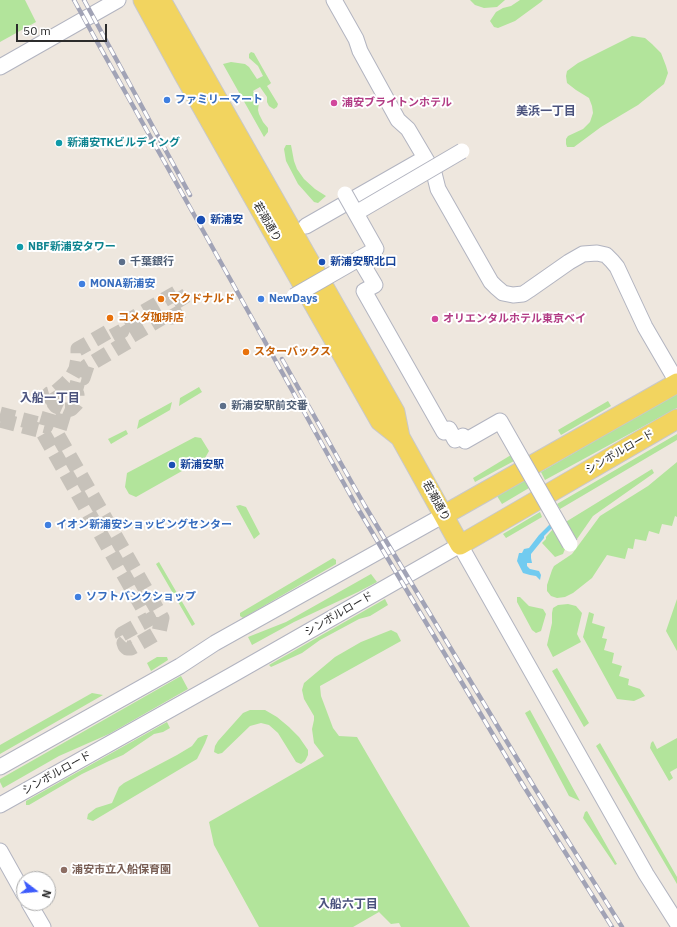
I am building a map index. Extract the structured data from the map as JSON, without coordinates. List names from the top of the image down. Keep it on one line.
{"streets":{"main road":["若潮通り","シンボルロード"]},"crossings":[["若潮通り","シンボルロード"]],"districts":["美浜一丁目","入船一丁目","入船六丁目"],"places":["ファミリーマート","浦安ブライトンホテル","新浦安TKビルディング","新浦安","NBF新浦安タワー","千葉銀行","新浦安駅北口","MONA新浦安","マクドナルド","NewDays","コメダ珈琲店","オリエンタルホテル東京ベイ","スターバックス","新浦安駅前交番","新浦安駅","イオン新浦安ショッピングセンター","ソフトバンクショップ","浦安市立入船保育園"],"scale_bar":"50 m","north":"right"}
